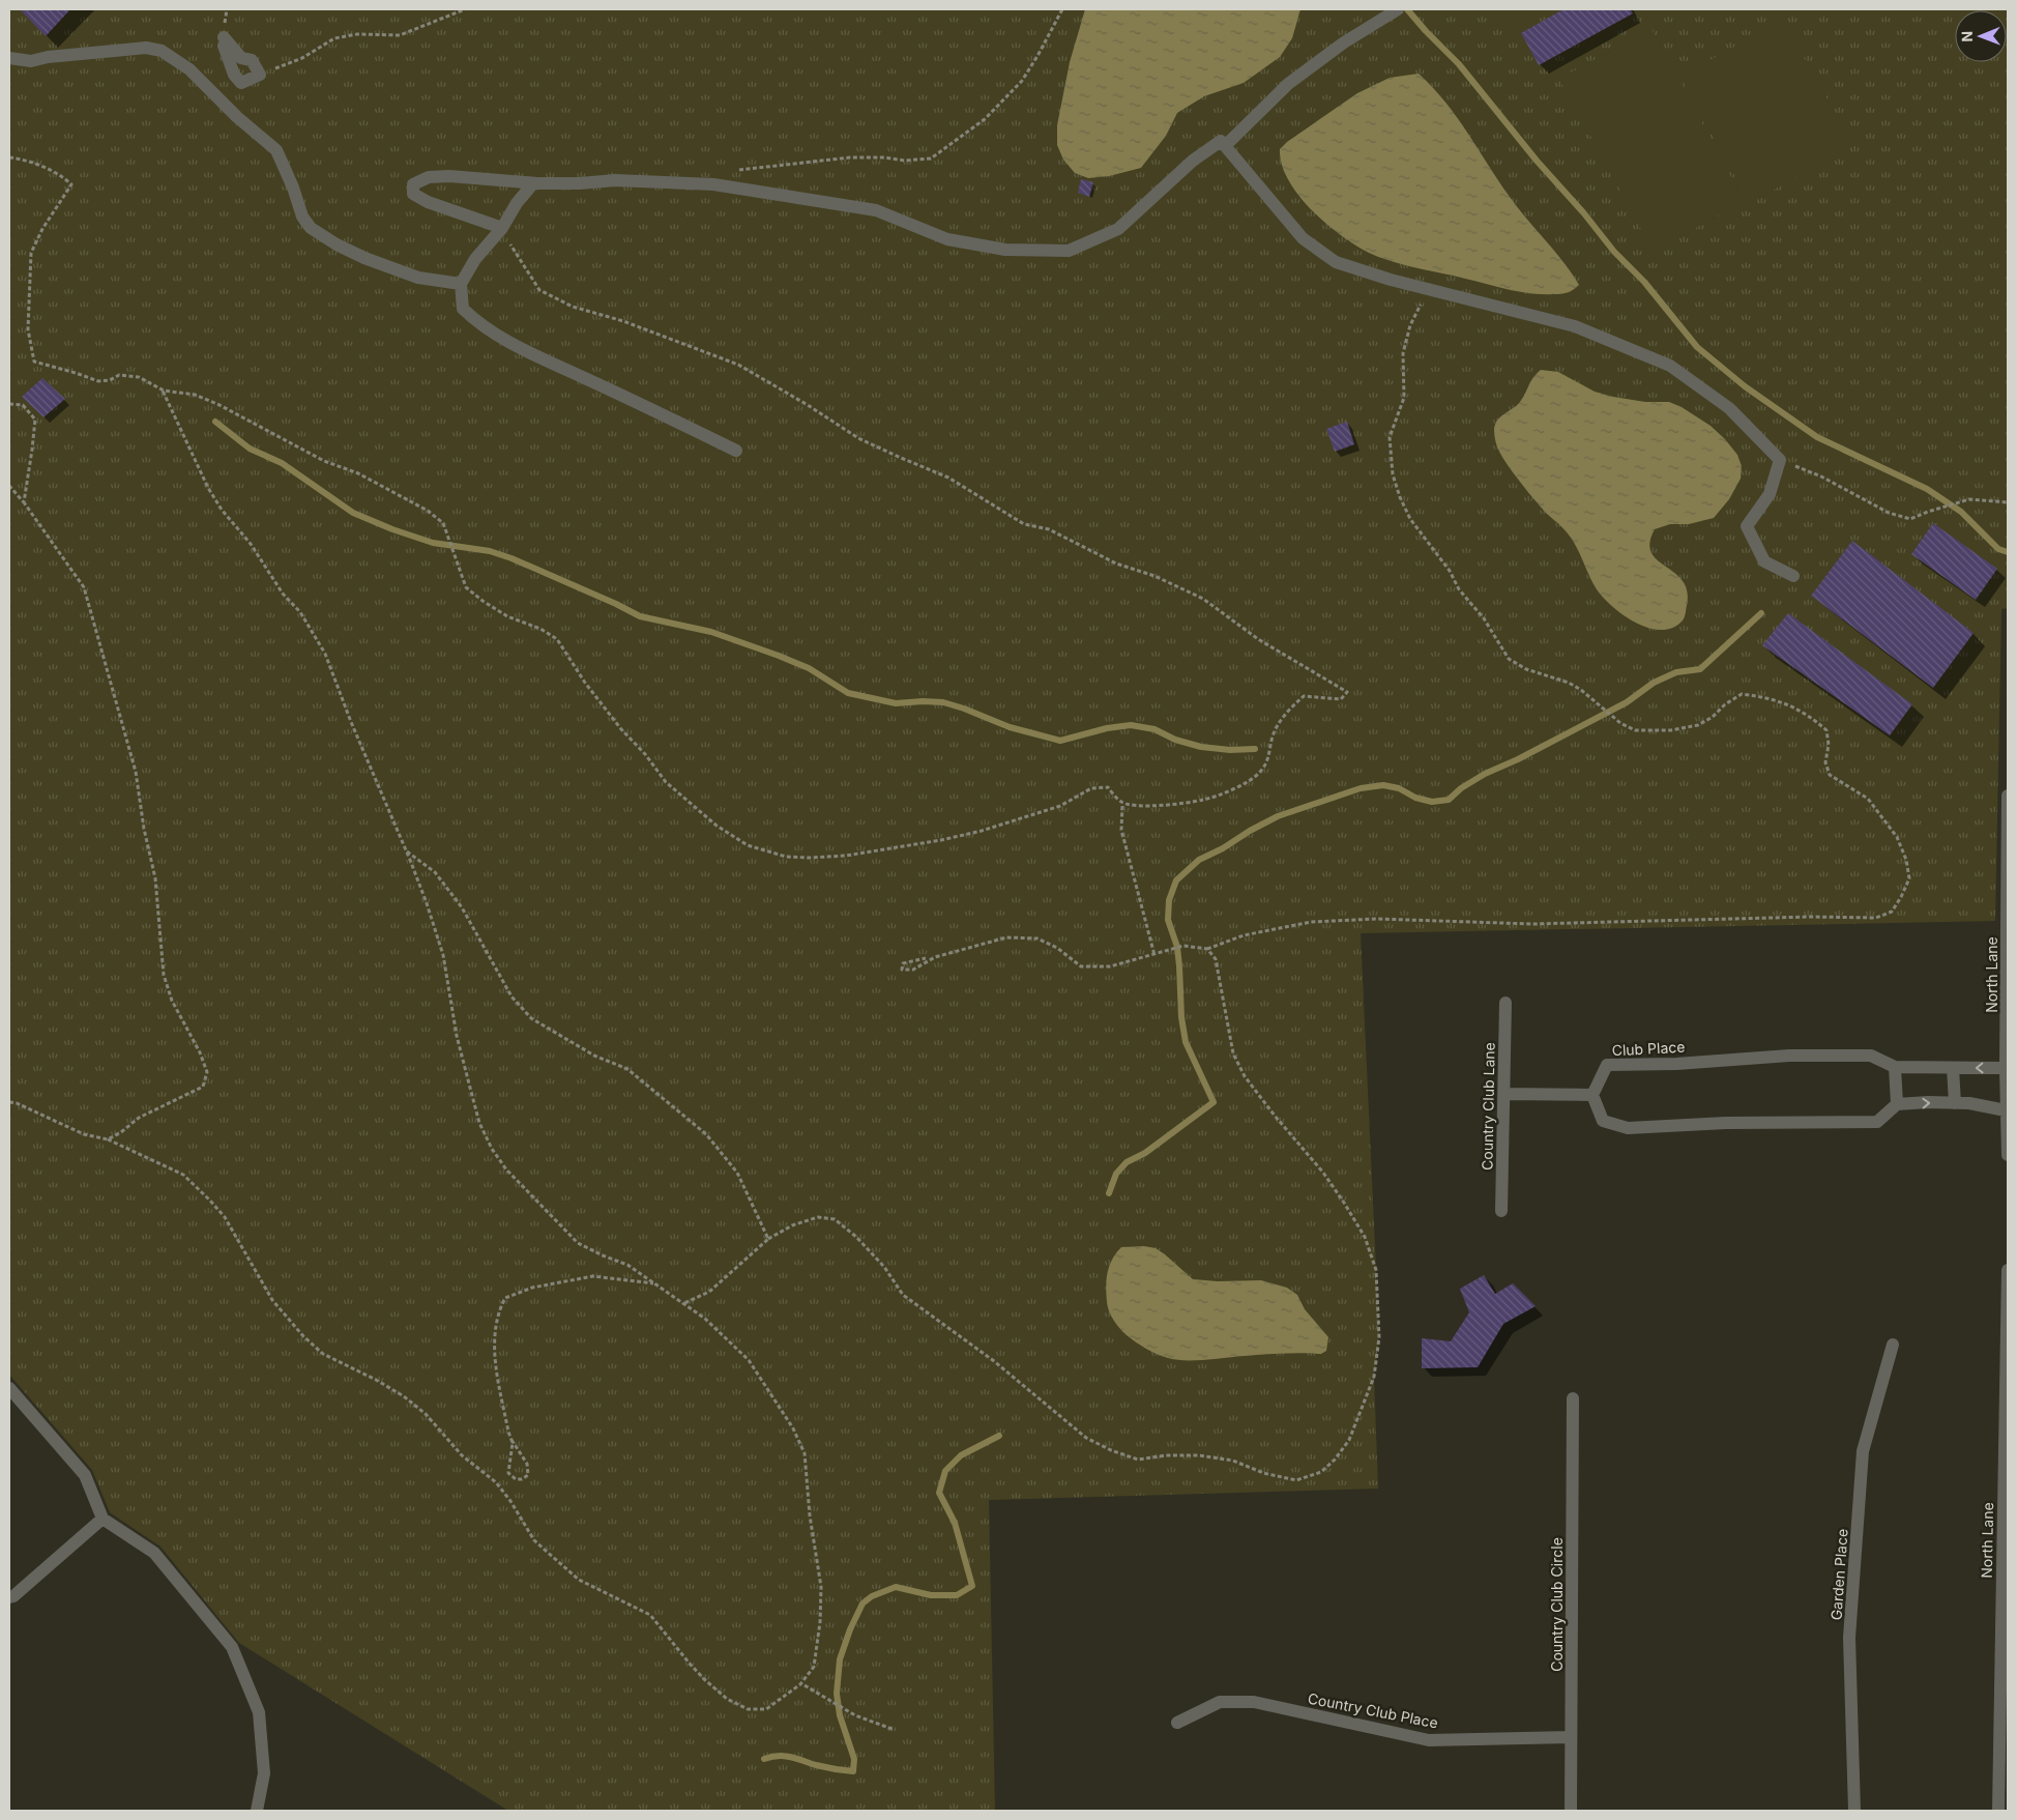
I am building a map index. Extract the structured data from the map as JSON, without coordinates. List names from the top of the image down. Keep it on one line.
{"streets":{"street":["North Lane","Club Place","Country Club Lane","Garden Place","Country Club Circle","Country Club Place"]},"crossings":[["North Lane","Club Place"],["Country Club Circle","Country Club Place"]],"north":"left"}
